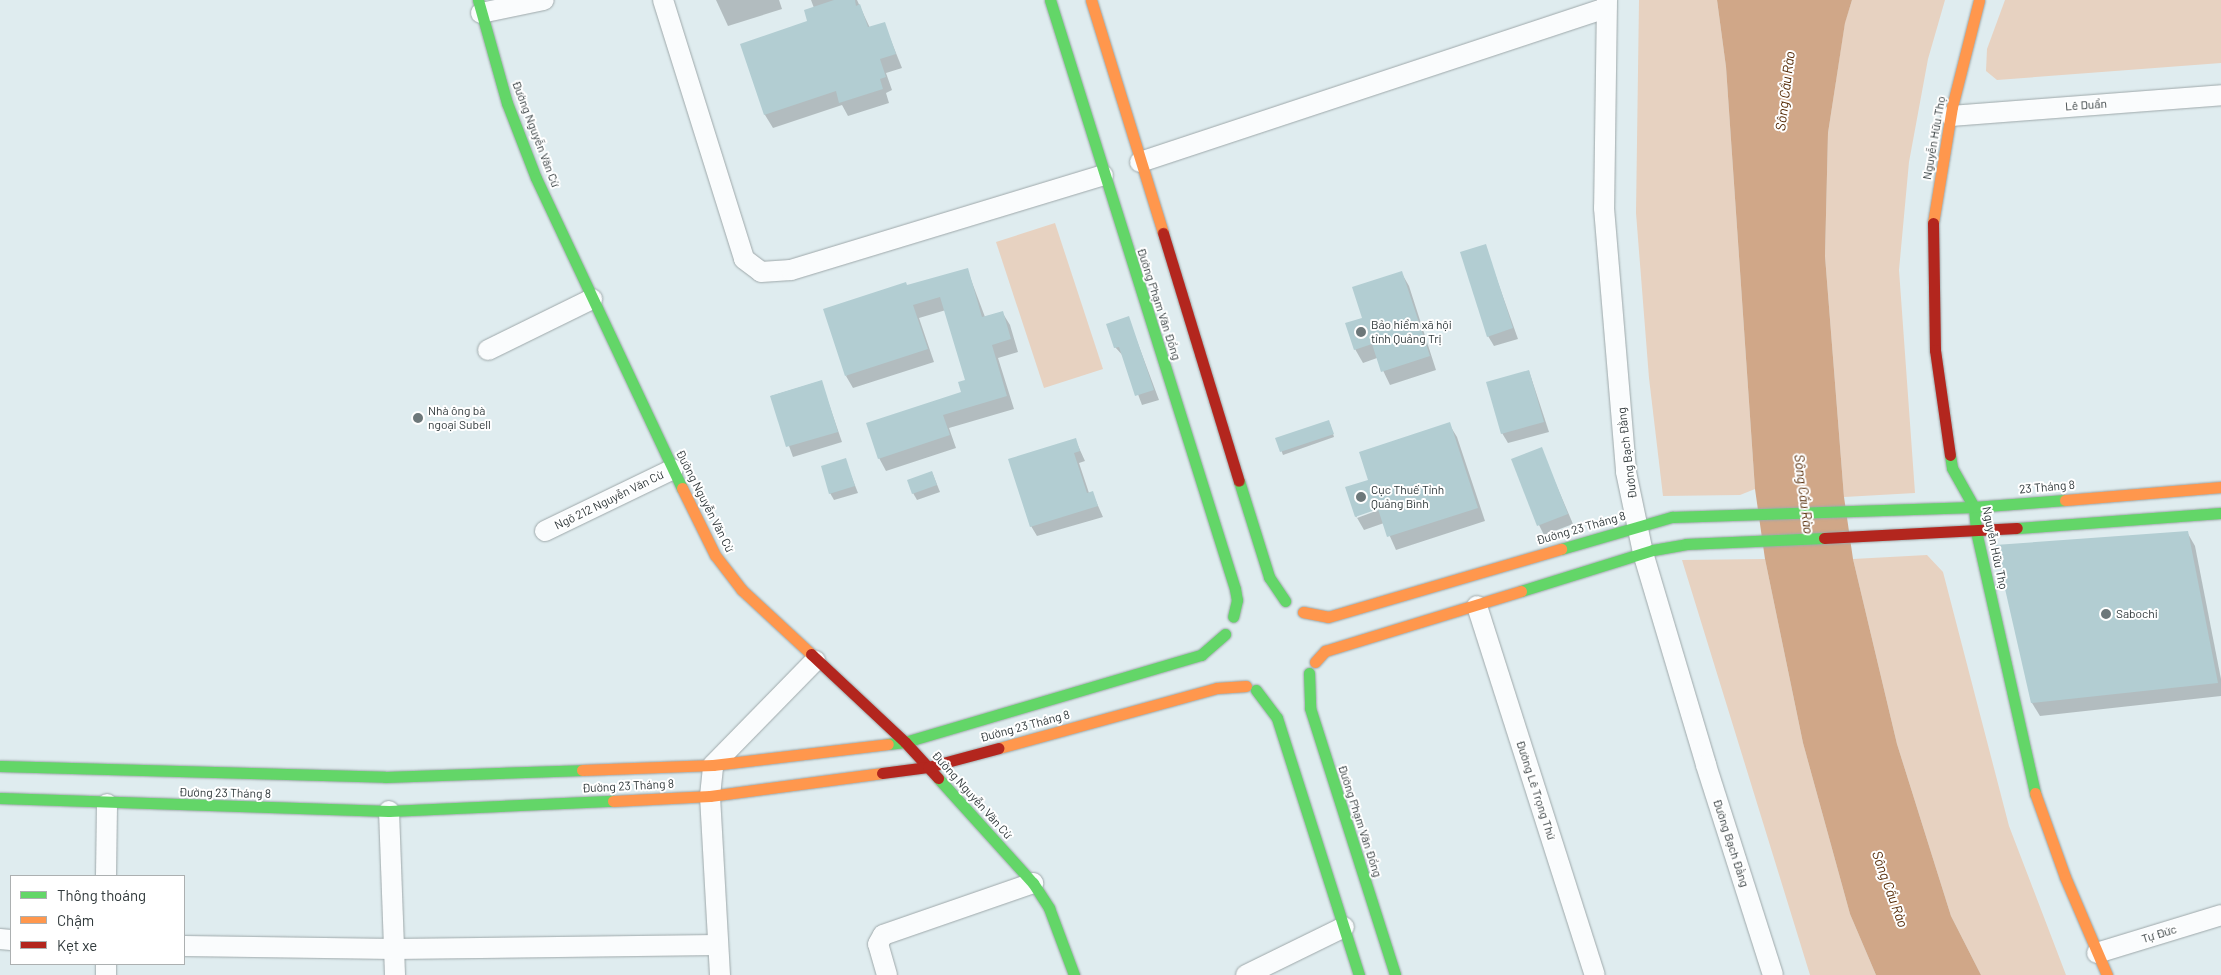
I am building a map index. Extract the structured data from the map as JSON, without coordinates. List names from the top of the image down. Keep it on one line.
{"streets":{"street":["Lê Duẩn","Đường Nguyễn Văn Cừ","Nguyễn Hữu Thọ","Đường Phạm Văn Đồng","Đường Bạch Đằng","23 Tháng 8","Ngõ 212 Nguyễn Văn Cừ","Đường 23 Tháng 8","Đường Lê Trọng Thứ","Tự Đức"]},"crossings":[["Lê Duẩn","Nguyễn Hữu Thọ"],["Đường Nguyễn Văn Cừ","Ngõ 212 Nguyễn Văn Cừ"],["Đường Nguyễn Văn Cừ","Đường 23 Tháng 8"],["Nguyễn Hữu Thọ","23 Tháng 8"],["Nguyễn Hữu Thọ","Tự Đức"],["Đường Bạch Đằng","Đường 23 Tháng 8"],["23 Tháng 8","Đường 23 Tháng 8"]],"water":["Sông Cầu Rào"],"places":["Bảo hiểm xã hội tỉnh Quảng Trị","Nhà ông bà ngoại Subell","Cục Thuế Tỉnh Quảng Bình","Sabochi"],"legend":["Thông thoáng","Chậm","Kẹt xe"]}
